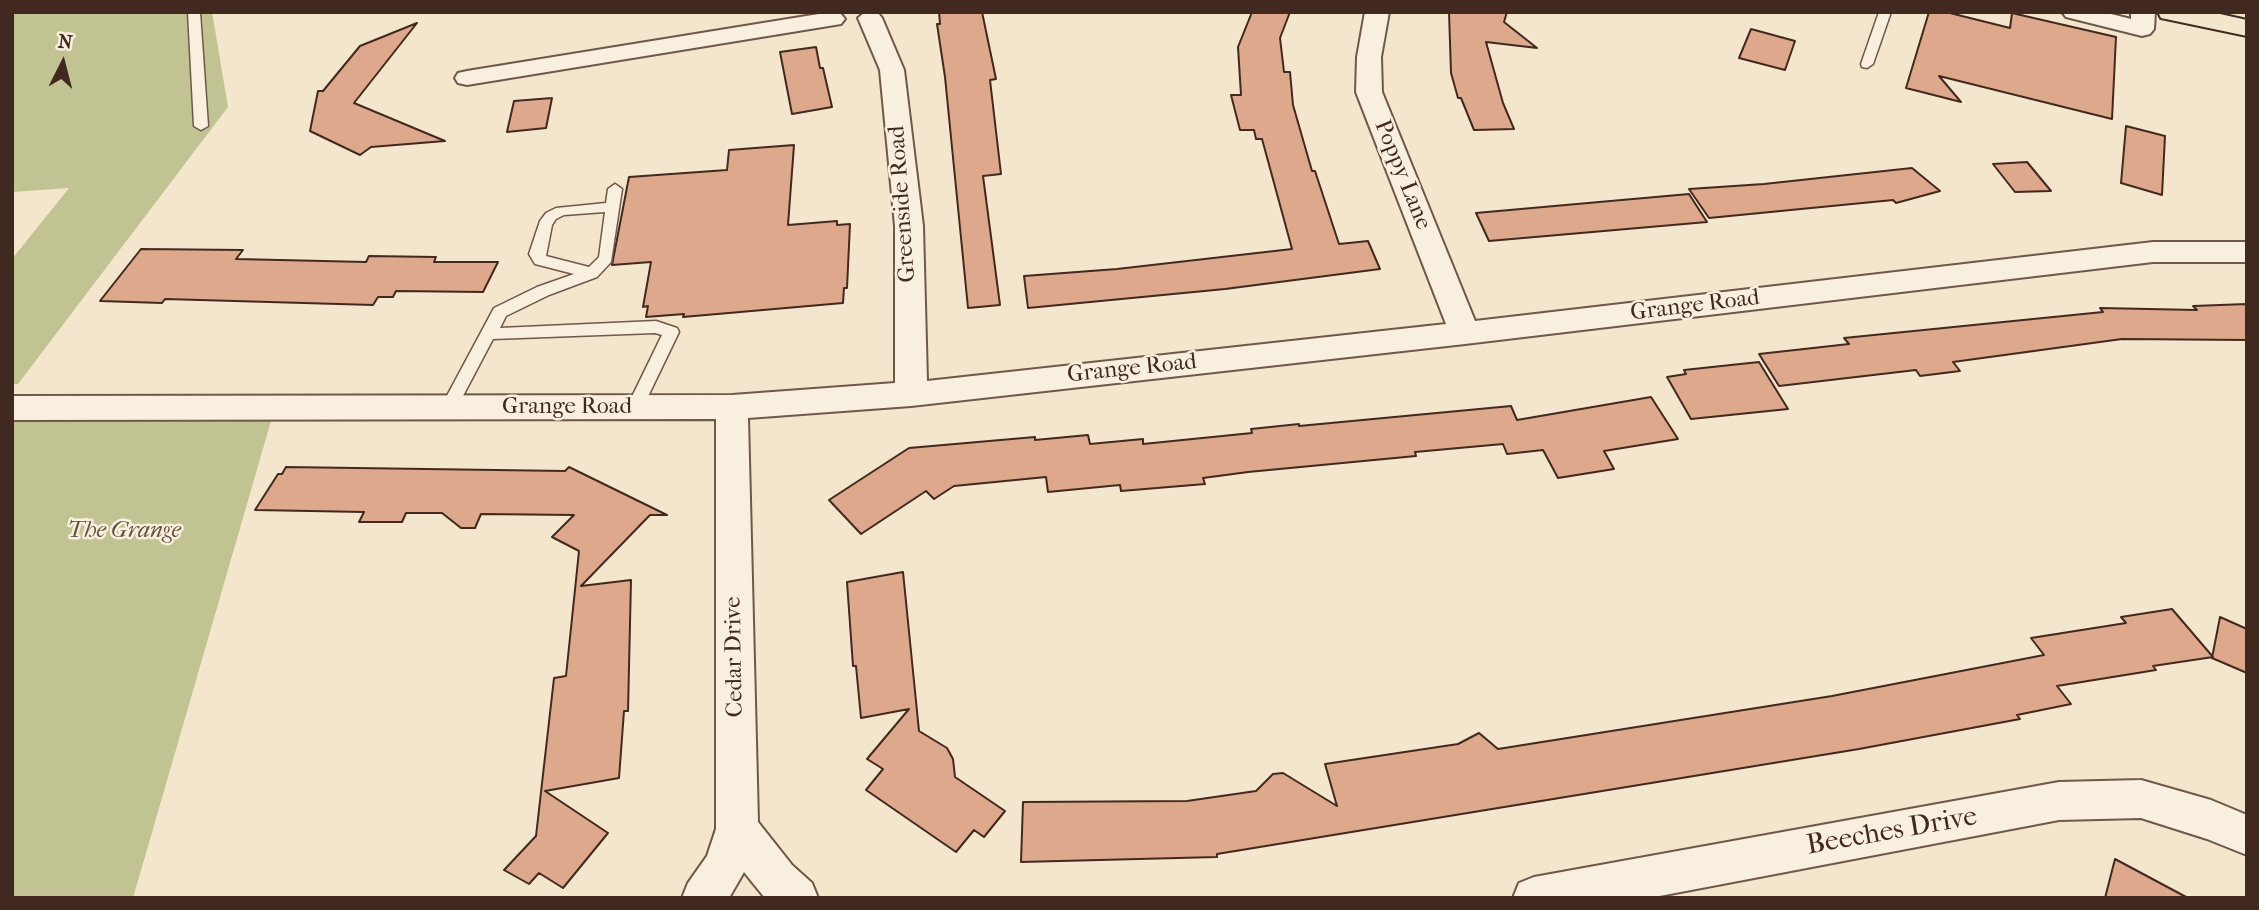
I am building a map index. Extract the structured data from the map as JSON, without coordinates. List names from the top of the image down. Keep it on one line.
{"streets":{"street":["Poppy Lane","Greenside Road","Grange Road","Cedar Drive","Beeches Drive"]},"crossings":[["Poppy Lane","Grange Road"],["Greenside Road","Grange Road"],["Grange Road","Cedar Drive"]],"parks":["The Grange"],"north":"top"}
